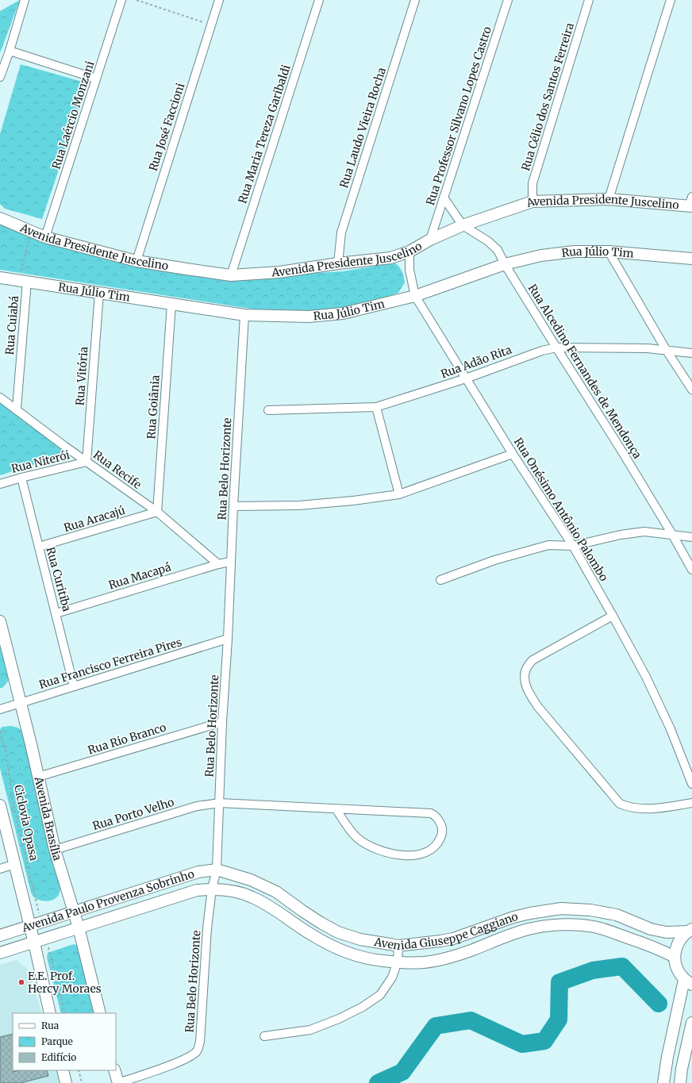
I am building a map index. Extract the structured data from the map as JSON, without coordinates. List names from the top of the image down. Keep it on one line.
{"streets":{"main road":["Avenida Presidente Juscelino","Rua Júlio Tim","Avenida Brasília","Avenida Paulo Provenza Sobrinho","Avenida Giuseppe Caggiano"],"street":["Rua Célio dos Santos Ferreira","Rua Laércio Monzani","Rua Professor Silvano Lopes Castro","Rua José Faccioni","Rua Laudo Vieira Rocha","Rua Maria Tereza Garibaldi","Rua Cuiabá","Rua Adão Rita","Rua Alcedino Fernandes de Mendonça","Rua Vitória","Rua Goiânia","Rua Niterói","Rua Belo Horizonte","Rua Recife","Rua Onésimo Antônio Palombo","Rua Aracajú","Rua Macapá","Rua Curitiba","Rua Francisco Ferreira Pires","Rua Rio Branco","Rua Porto Velho"],"path":["Ciclovia Opasa"]},"crossings":[["Rua Célio dos Santos Ferreira","Avenida Presidente Juscelino"],["Rua Laércio Monzani","Avenida Presidente Juscelino"],["Rua Professor Silvano Lopes Castro","Avenida Presidente Juscelino"],["Rua Professor Silvano Lopes Castro","Rua Alcedino Fernandes de Mendonça"],["Rua José Faccioni","Avenida Presidente Juscelino"],["Rua Laudo Vieira Rocha","Avenida Presidente Juscelino"],["Rua Maria Tereza Garibaldi","Avenida Presidente Juscelino"],["Avenida Presidente Juscelino","Rua Alcedino Fernandes de Mendonça"],["Avenida Presidente Juscelino","Rua Onésimo Antônio Palombo"],["Rua Júlio Tim","Rua Cuiabá"],["Rua Júlio Tim","Rua Alcedino Fernandes de Mendonça"],["Rua Júlio Tim","Rua Vitória"],["Rua Júlio Tim","Rua Goiânia"],["Rua Júlio Tim","Rua Belo Horizonte"],["Rua Júlio Tim","Rua Onésimo Antônio Palombo"],["Rua Cuiabá","Rua Recife"],["Rua Adão Rita","Rua Alcedino Fernandes de Mendonça"],["Rua Adão Rita","Rua Onésimo Antônio Palombo"],["Rua Vitória","Rua Niterói"],["Rua Vitória","Rua Recife"],["Rua Goiânia","Rua Recife"],["Rua Goiânia","Rua Aracajú"],["Rua Niterói","Rua Recife"],["Rua Niterói","Rua Curitiba"],["Rua Belo Horizonte","Rua Macapá"],["Rua Belo Horizonte","Rua Francisco Ferreira Pires"],["Rua Belo Horizonte","Rua Rio Branco"],["Rua Belo Horizonte","Rua Porto Velho"],["Rua Belo Horizonte","Avenida Paulo Provenza Sobrinho"],["Rua Belo Horizonte","Avenida Giuseppe Caggiano"],["Rua Recife","Rua Aracajú"],["Rua Recife","Rua Macapá"],["Rua Aracajú","Rua Curitiba"],["Rua Macapá","Rua Curitiba"],["Rua Curitiba","Rua Francisco Ferreira Pires"],["Rua Francisco Ferreira Pires","Avenida Brasília"],["Rua Rio Branco","Avenida Brasília"],["Rua Porto Velho","Avenida Brasília"],["Avenida Brasília","Avenida Paulo Provenza Sobrinho"],["Avenida Paulo Provenza Sobrinho","Avenida Giuseppe Caggiano"]],"places":["E.E. Prof. Hercy Moraes"],"legend":["Rua","Parque","Edifício"]}
